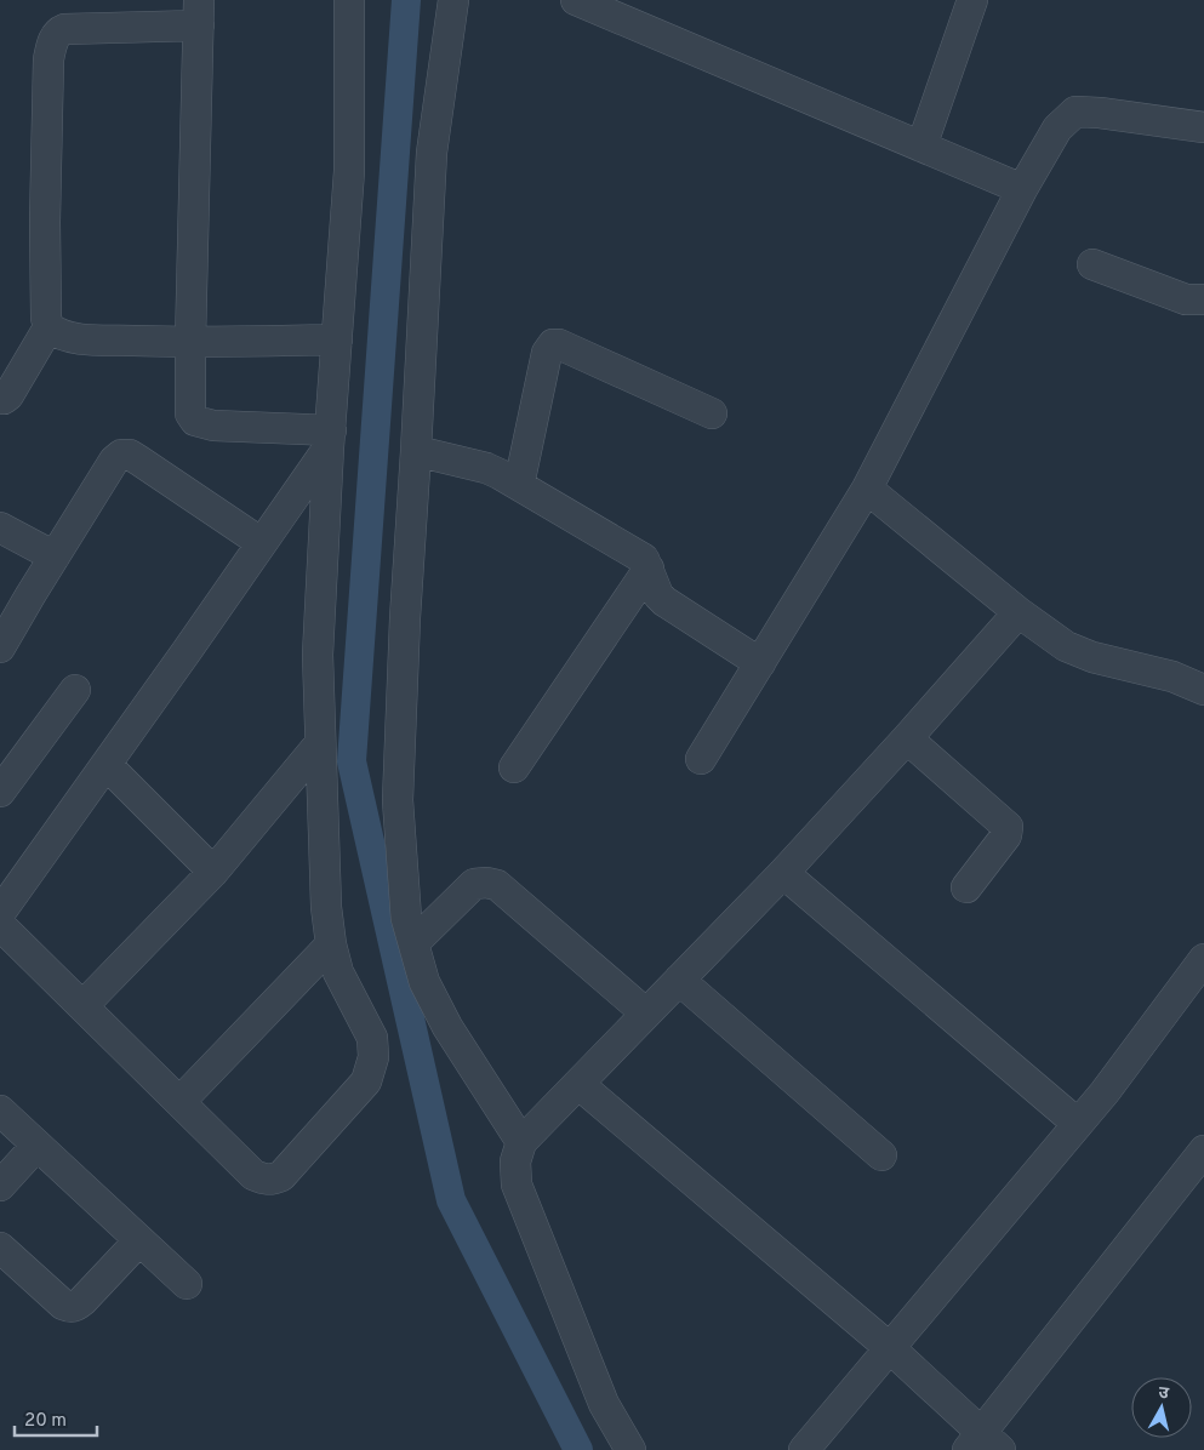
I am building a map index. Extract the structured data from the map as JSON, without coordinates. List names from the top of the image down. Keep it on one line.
{"scale_bar":"20 m","north":"top"}
